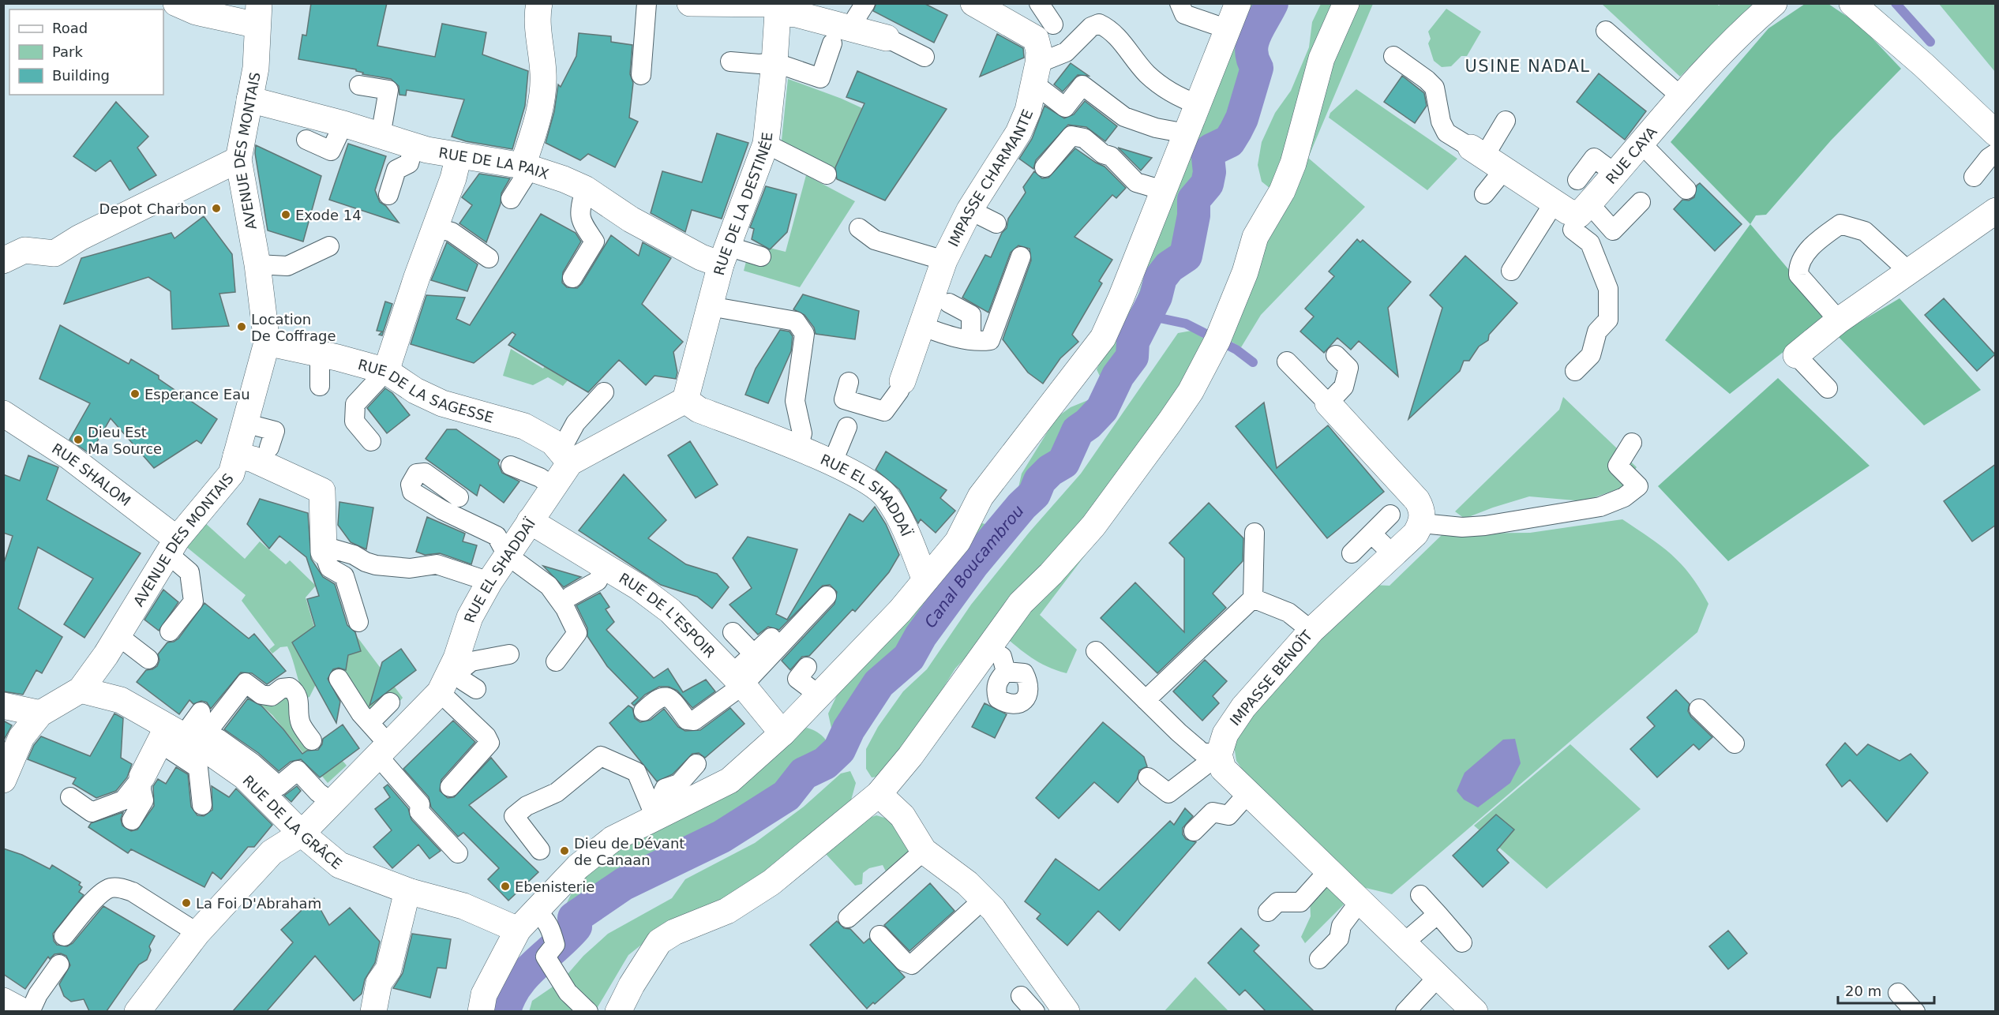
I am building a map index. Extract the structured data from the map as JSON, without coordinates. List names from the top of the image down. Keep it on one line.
{"streets":{"street":["AVENUE DES MONTAIS","RUE CAYA","RUE DE LA PAIX","IMPASSE CHARMANTE","RUE DE LA DESTINÉE","RUE DE LA SAGESSE","RUE SHALOM","RUE EL SHADDAÏ","RUE DE L'ESPOIR","IMPASSE BENOÎT","RUE DE LA GRÂCE"]},"crossings":[["AVENUE DES MONTAIS","RUE DE LA PAIX"],["AVENUE DES MONTAIS","RUE DE LA SAGESSE"],["AVENUE DES MONTAIS","RUE SHALOM"],["AVENUE DES MONTAIS","RUE DE LA GRÂCE"],["RUE DE LA PAIX","RUE DE LA DESTINÉE"],["RUE DE LA DESTINÉE","RUE EL SHADDAÏ"],["RUE DE LA SAGESSE","RUE EL SHADDAÏ"],["RUE EL SHADDAÏ","RUE DE L'ESPOIR"],["RUE EL SHADDAÏ","RUE DE LA GRÂCE"]],"districts":["USINE NADAL"],"water":["Canal Boucambrou"],"places":["Depot Charbon","Exode 14","Location De Coffrage","Esperance Eau","Dieu Est Ma Source","Dieu de Dévant de Canaan","Ebenisterie","La Foi D'Abraham"],"legend":["Road","Park","Building"],"scale_bar":"20 m"}
